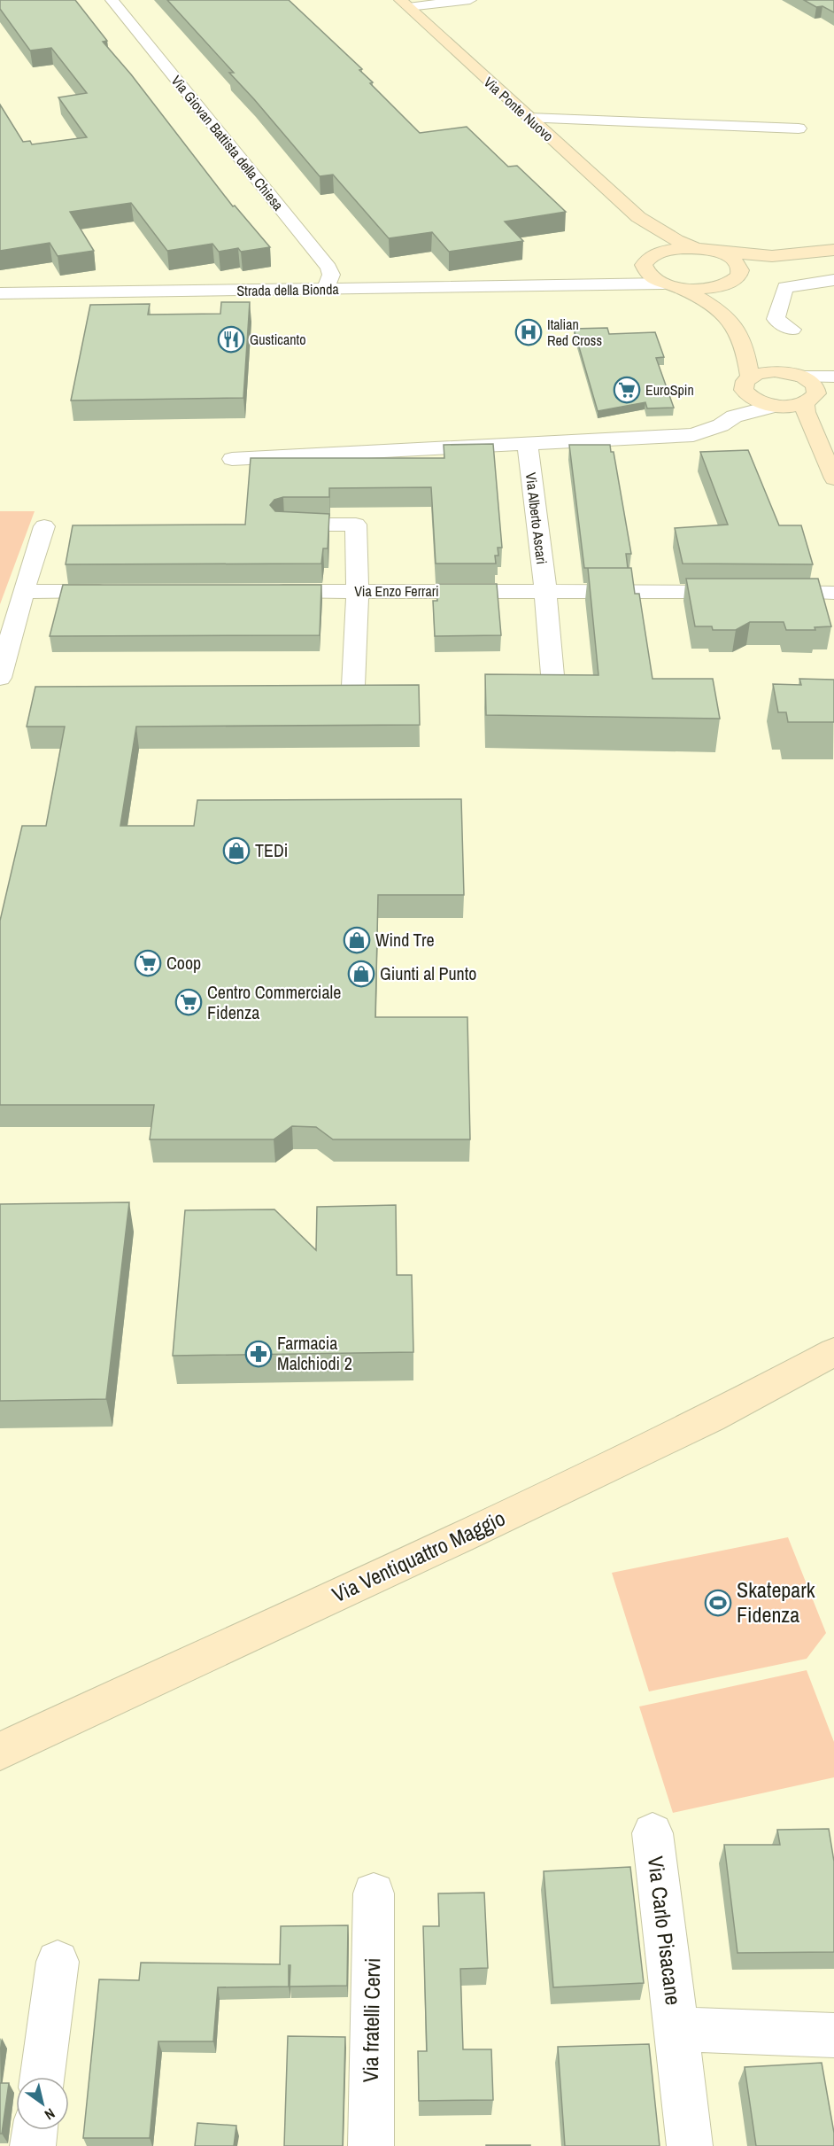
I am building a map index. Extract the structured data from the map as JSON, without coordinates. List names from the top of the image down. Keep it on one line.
{"streets":{"street":["Via Ponte Nuovo","Via Giovan Battista della Chiesa","Strada della Bionda","Via Alberto Ascari","Via Enzo Ferrari","Via Ventiquattro Maggio","Via Carlo Pisacane","Via fratelli Cervi"]},"crossings":[["Via Giovan Battista della Chiesa","Strada della Bionda"],["Via Alberto Ascari","Via Enzo Ferrari"]],"places":{"hospital":["Italian Red Cross"],"restaurant":["Gusticanto"],"supermarket":["EuroSpin","Coop","Centro Commerciale Fidenza"],"shop":["TEDi","Wind Tre","Giunti al Punto"],"pharmacy":["Farmacia Malchiodi 2"],"sports":["Skatepark Fidenza"]},"north":"bottom right"}
